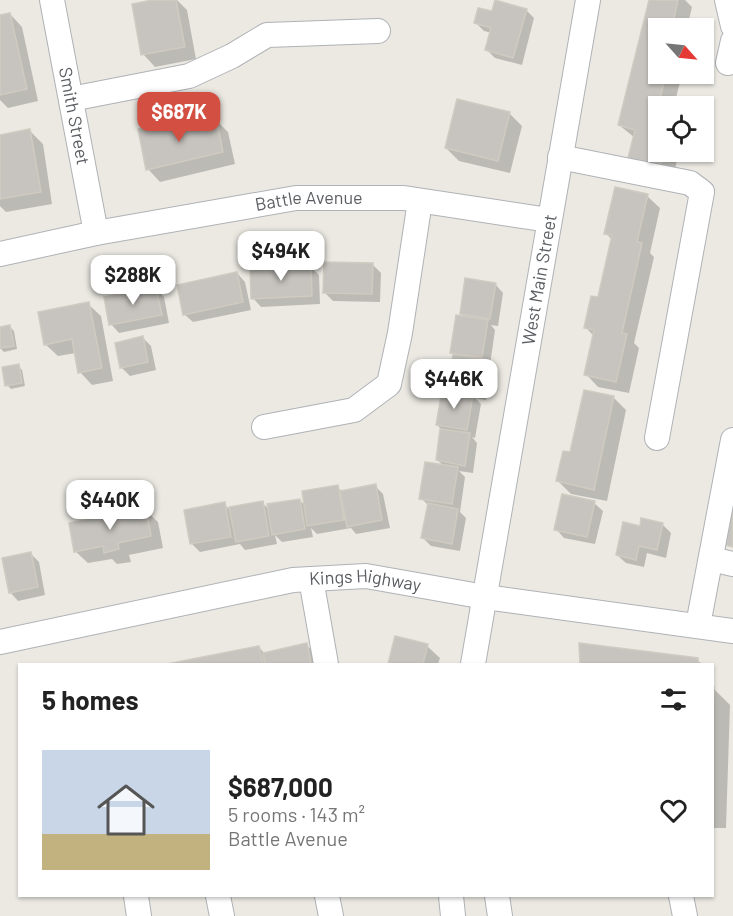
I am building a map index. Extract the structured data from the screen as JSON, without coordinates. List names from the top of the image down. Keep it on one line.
{"streets":{"street":["Smith Street","Battle Avenue","West Main Street","Kings Highway"]},"crossings":[["Smith Street","Battle Avenue"],["Battle Avenue","West Main Street"],["West Main Street","Kings Highway"]],"north":"bottom right","page":{"price":["$687K","$494K","$288K","$446K","$440K"],"heading":"5 homes","list":[{"name":"$687,000","note":"5 rooms · 143 m² · Battle Avenue"}]}}
